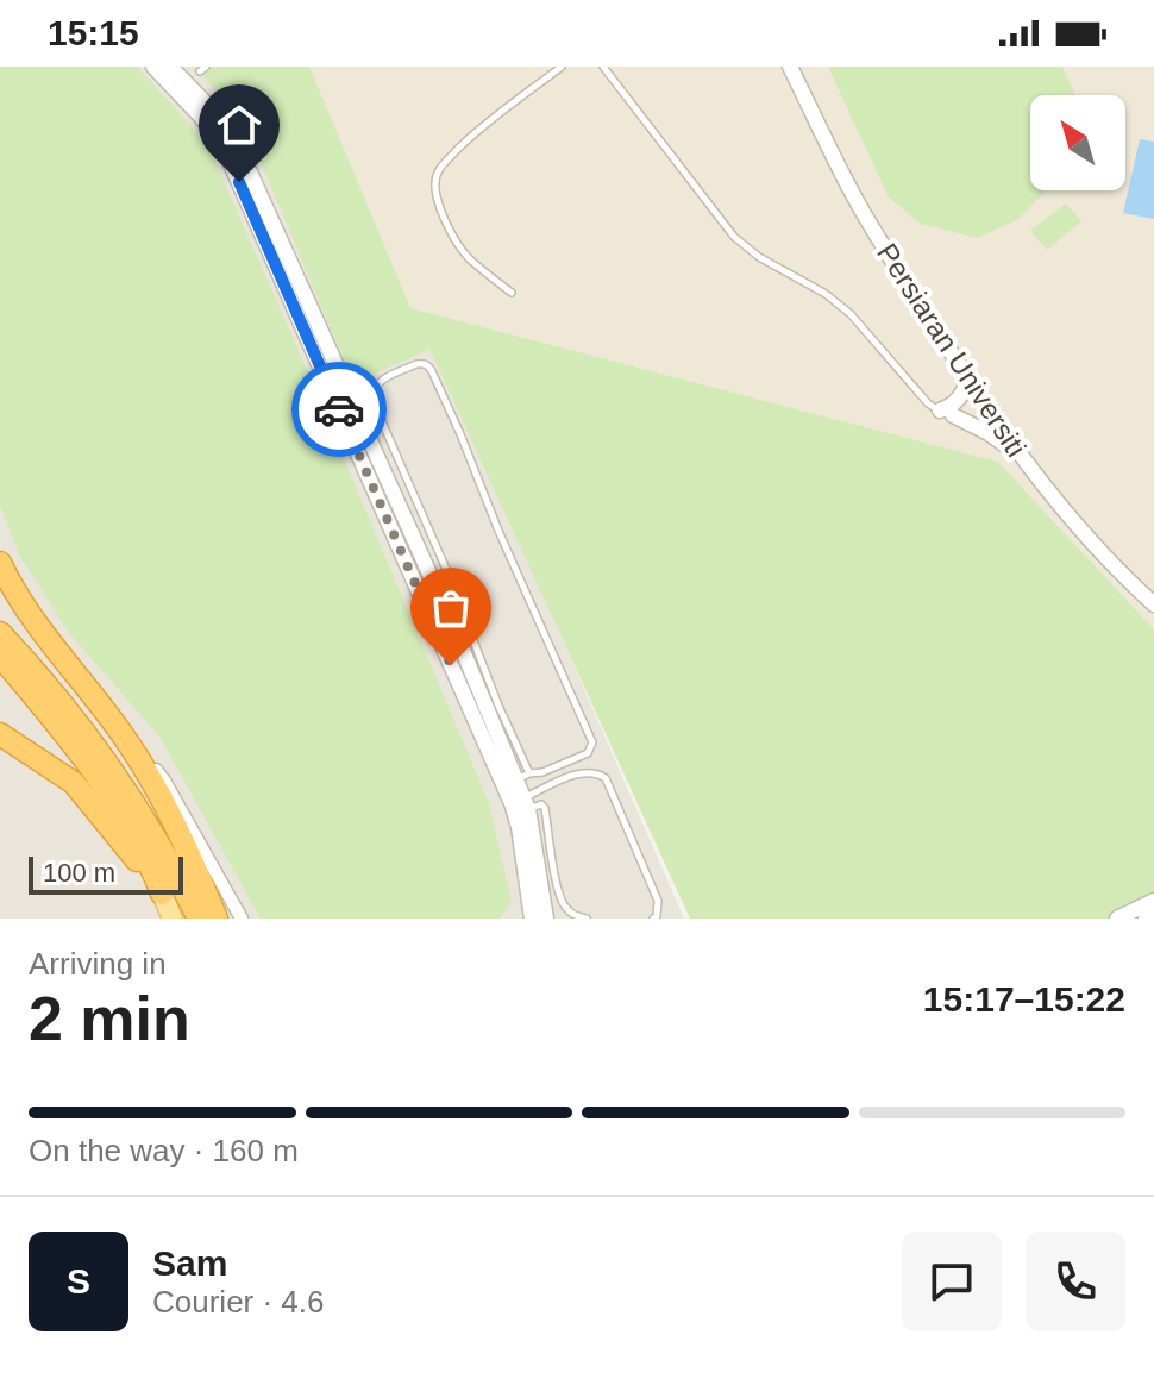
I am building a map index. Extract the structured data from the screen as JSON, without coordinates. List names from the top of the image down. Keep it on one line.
{"streets":{"street":["Persiaran Universiti"]},"scale_bar":"100 m","north":"top left","page":{"status":"15:15","scale":"100 m","heading":["2 min","Arriving in","15:17–15:22"],"panel":["Sam","Courier · 4.6"],"bar":"On the way · 160 m","round":"S"}}
